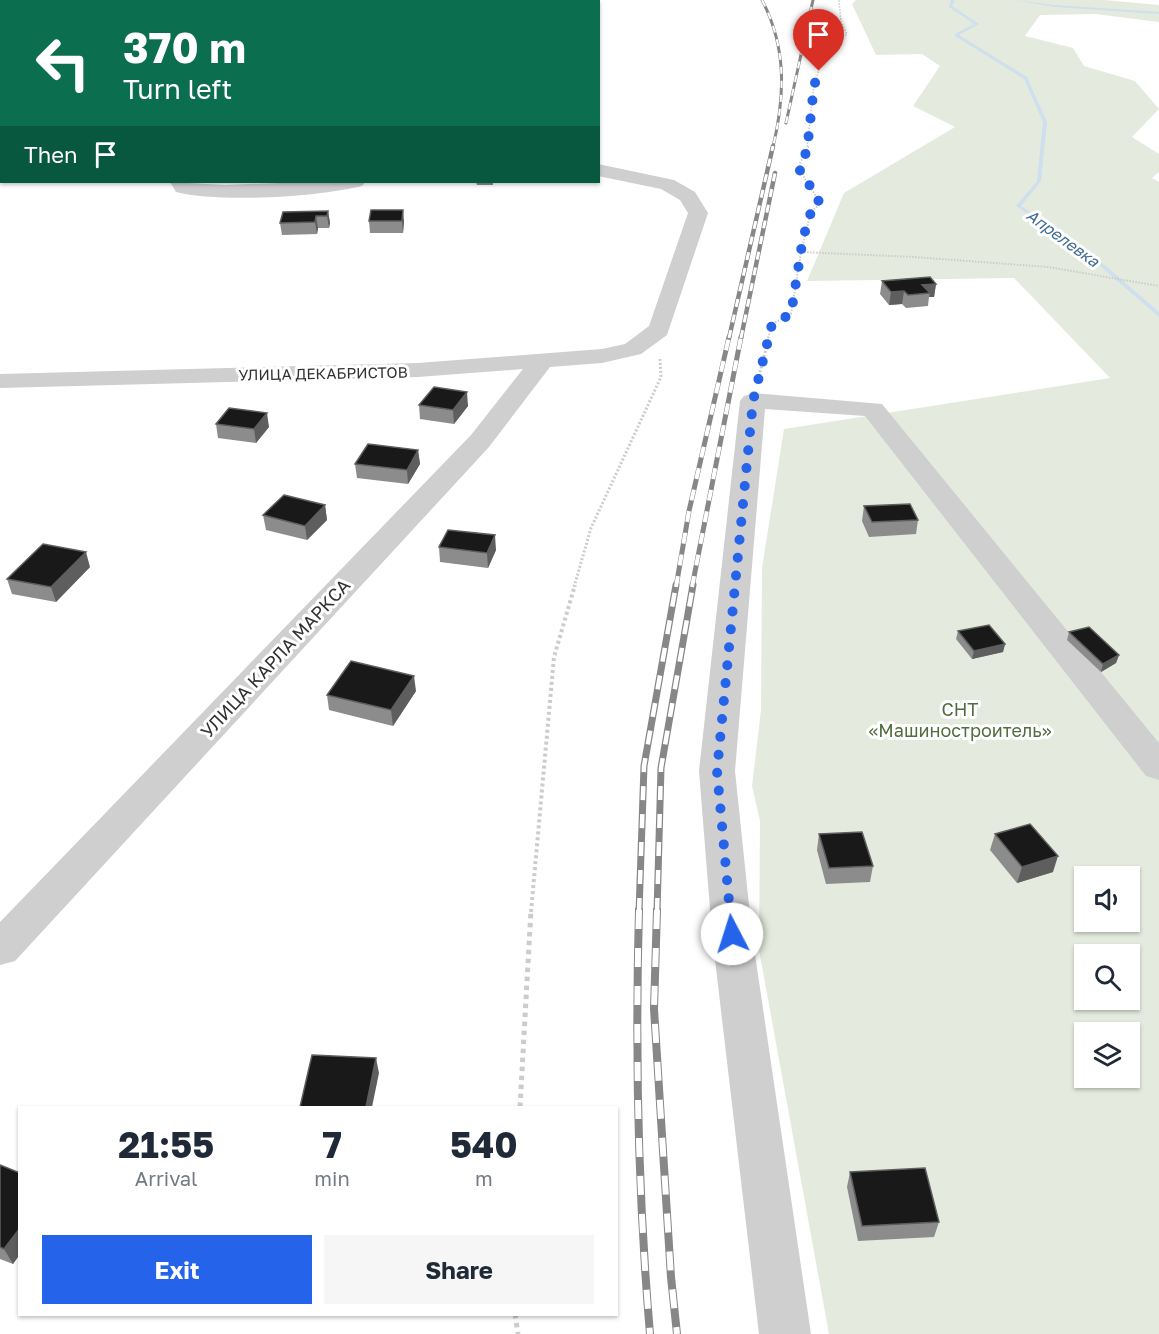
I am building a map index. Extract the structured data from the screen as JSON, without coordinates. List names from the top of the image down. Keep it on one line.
{"streets":{"street":["УЛИЦА ДЕКАБРИСТОВ","УЛИЦА КАРЛА МАРКСА"]},"crossings":[["УЛИЦА ДЕКАБРИСТОВ","УЛИЦА КАРЛА МАРКСА"]],"water":["Апрелевка"],"parks":["СНТ «Машиностроитель»"],"page":{"turn":["370 m","Turn left"],"then":"Then","eta":["21:55","Arrival","7","min","540","m"],"buttons":["Exit","Share"]}}
